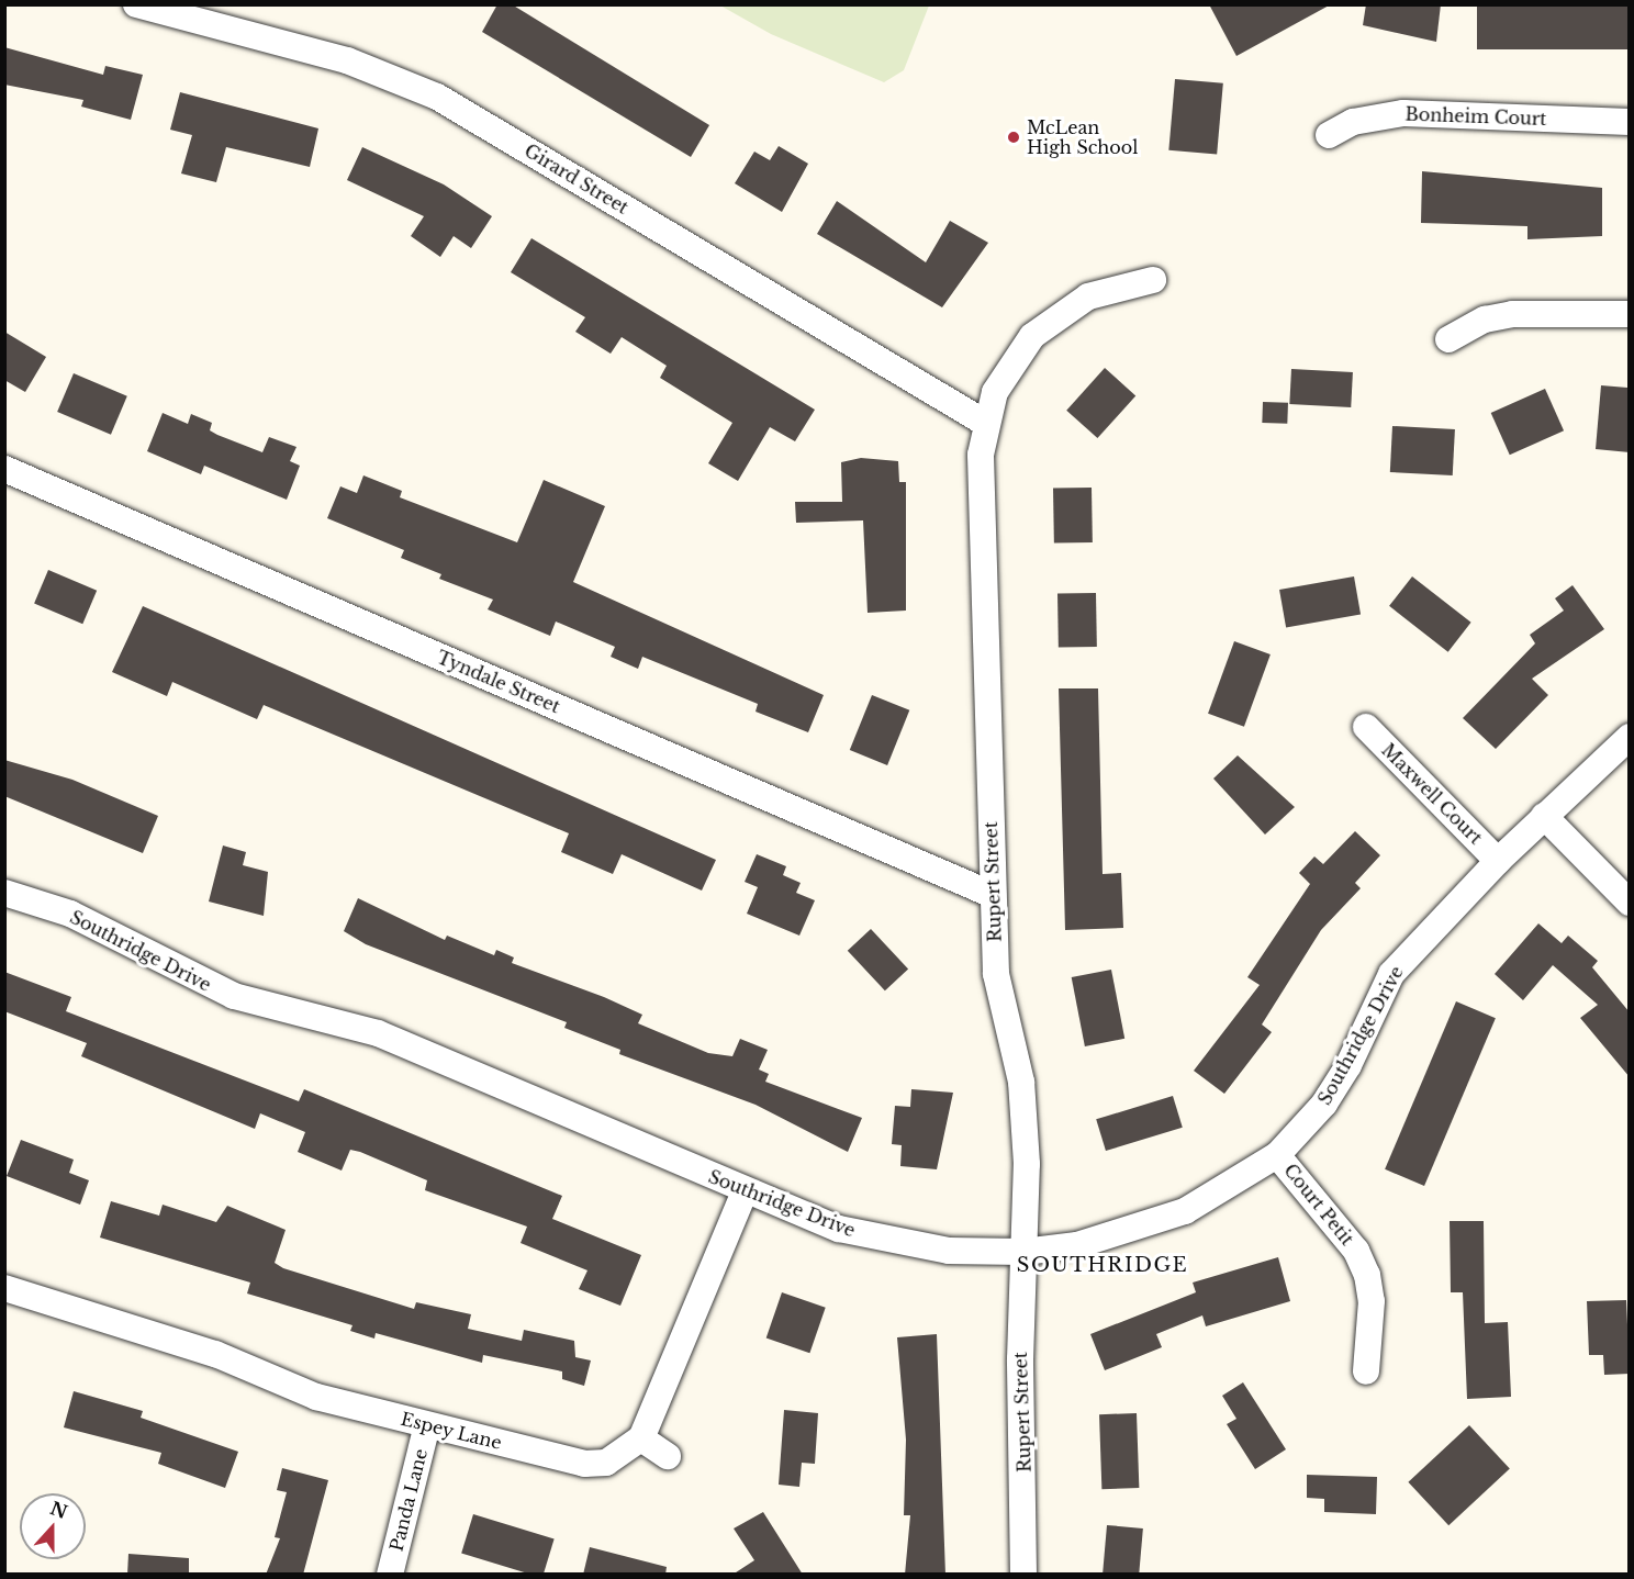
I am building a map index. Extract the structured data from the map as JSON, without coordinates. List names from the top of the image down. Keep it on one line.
{"streets":{"street":["Bonheim Court","Girard Street","Tyndale Street","Maxwell Court","Rupert Street","Southridge Drive","Court Petit","Espey Lane","Panda Lane"]},"crossings":[["Girard Street","Rupert Street"],["Tyndale Street","Rupert Street"],["Maxwell Court","Southridge Drive"],["Rupert Street","Southridge Drive"],["Southridge Drive","Court Petit"],["Espey Lane","Panda Lane"]],"districts":["SOUTHRIDGE"],"places":["McLean High School"],"north":"top"}
